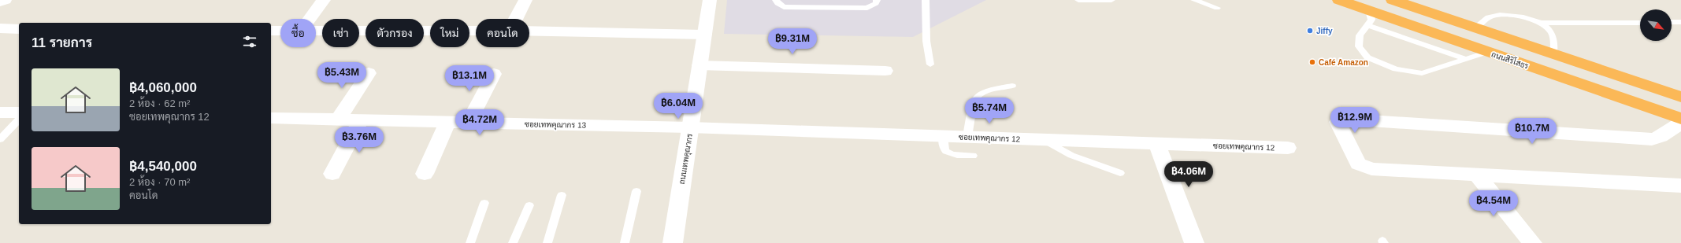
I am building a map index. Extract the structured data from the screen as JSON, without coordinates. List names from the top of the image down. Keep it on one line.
{"streets":{"highway":["ถนนสิริโสธร"],"street":["ซอยเทพคุณากร 13","ซอยเทพคุณากร 12","ถนนเทพคุณากร"]},"crossings":[["ซอยเทพคุณากร 13","ซอยเทพคุณากร 12"],["ซอยเทพคุณากร 13","ถนนเทพคุณากร"],["ซอยเทพคุณากร 12","ถนนเทพคุณากร"]],"places":["Jiffy","Café Amazon"],"north":"bottom right","page":{"chip":["ซื้อ","เช่า","ตัวกรอง","ใหม่","คอนโด"],"heading":"11 รายการ","price":["฿9.31M","฿5.43M","฿13.1M","฿6.04M","฿5.74M","฿12.9M","฿4.72M","฿10.7M","฿3.76M","฿4.06M","฿4.54M"],"list":[{"name":"฿4,060,000","note":"2 ห้อง · 62 m² · ซอยเทพคุณากร 12"},{"name":"฿4,540,000","note":"2 ห้อง · 70 m² · คอนโด"}]}}
